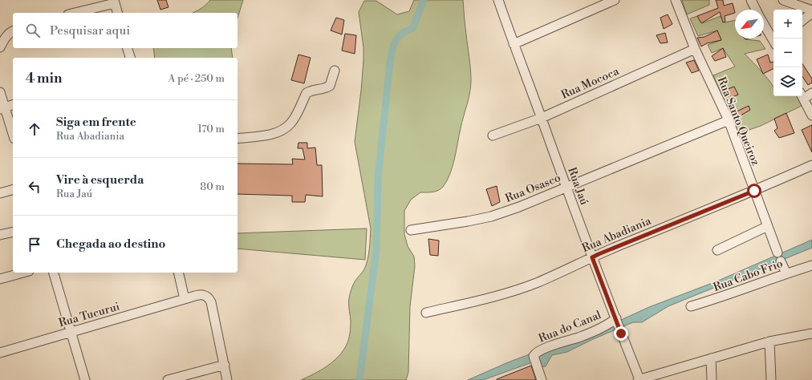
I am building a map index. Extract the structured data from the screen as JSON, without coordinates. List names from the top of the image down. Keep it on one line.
{"streets":{"street":["Rua Mococa","Rua Santo Queiroz","Rua Jaú","Rua Osasco","Rua Abadiania","Rua Cabo Frio","Rua Tucurui","Rua do Canal"]},"crossings":[["Rua Mococa","Rua Santo Queiroz"],["Rua Mococa","Rua Jaú"],["Rua Santo Queiroz","Rua Osasco"],["Rua Santo Queiroz","Rua Abadiania"],["Rua Jaú","Rua Osasco"],["Rua Jaú","Rua Abadiania"],["Rua Jaú","Rua do Canal"]],"north":"bottom left","page":{"map_buttons":["+","−"],"search":"Pesquisar aqui","heading":["4 min","A pé · 250 m"],"list":[["Siga em frente","Rua Abadiania","170 m"],["Vire à esquerda","Rua Jaú","80 m"],"Chegada ao destino"]}}
